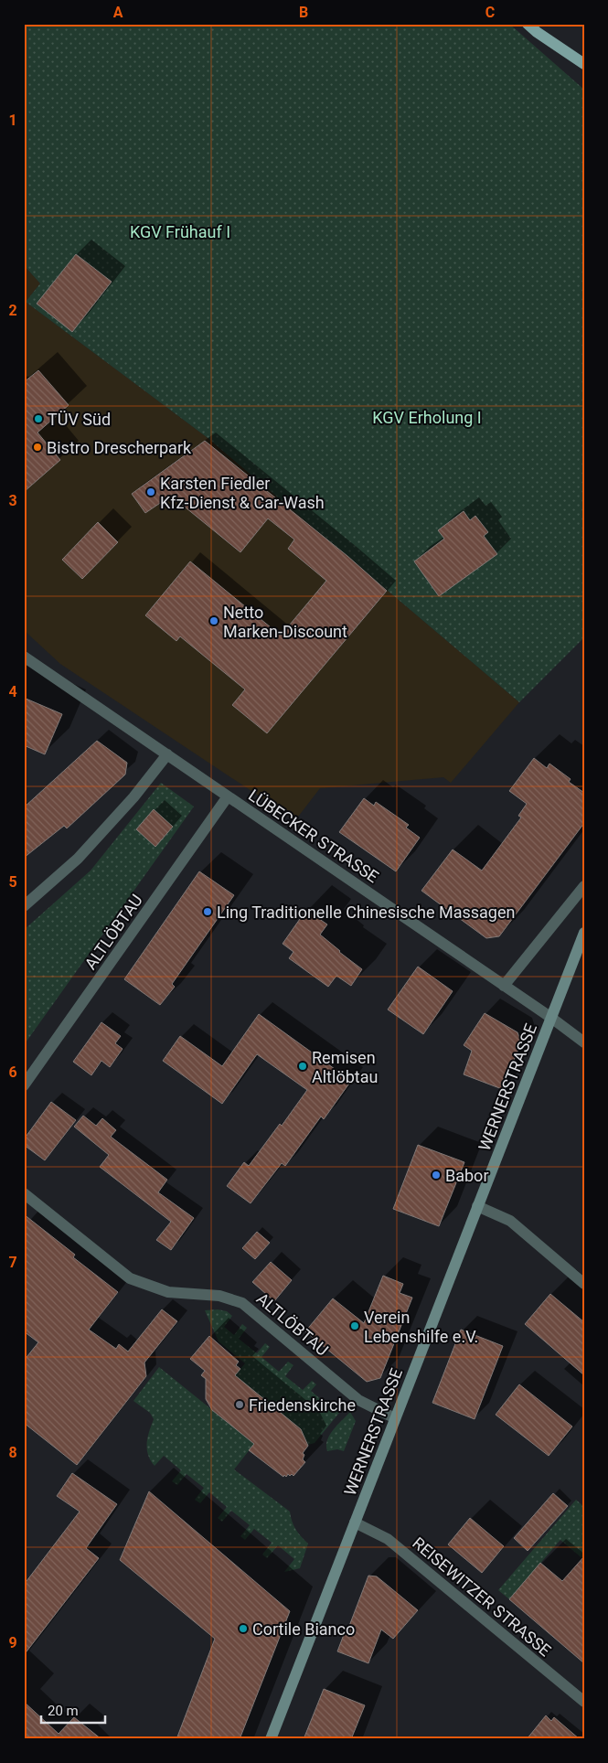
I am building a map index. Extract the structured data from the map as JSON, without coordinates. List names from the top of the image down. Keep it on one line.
{"streets":{"street":["LÜBECKER STRASSE","ALTLÖBTAU","WERNERSTRASSE","REISEWITZER STRASSE"]},"crossings":[["LÜBECKER STRASSE","ALTLÖBTAU"],["LÜBECKER STRASSE","WERNERSTRASSE"],["ALTLÖBTAU","WERNERSTRASSE"],["WERNERSTRASSE","REISEWITZER STRASSE"]],"parks":["KGV Frühauf I","KGV Erholung I"],"places":["TÜV Süd","Bistro Drescherpark","Karsten Fiedler Kfz-Dienst & Car-Wash","Netto Marken-Discount","Ling Traditionelle Chinesische Massagen","Remisen Altlöbtau","Babor","Verein Lebenshilfe e.V.","Friedenskirche","Cortile Bianco"],"scale_bar":"20 m","grid":{"columns":["A","B","C"],"rows":["1","2","3","4","5","6","7","8","9"]}}
